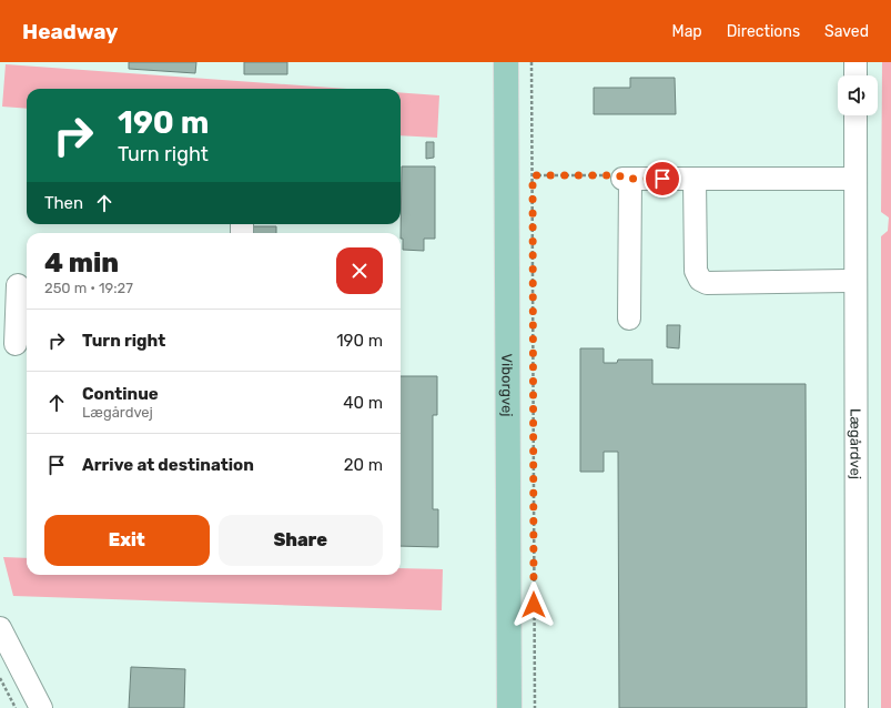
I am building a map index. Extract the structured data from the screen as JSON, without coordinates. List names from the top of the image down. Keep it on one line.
{"streets":{"main road":["Viborgvej"],"street":["Lægårdvej"]},"page":{"header":"Headway","nav":["Map","Directions","Saved"],"turn":["190 m","Turn right"],"then":"Then","heading":["4 min","250 m · 19:27"],"list":[{"name":"Turn right","value":"190 m"},{"name":"Continue","note":"Lægårdvej","value":"40 m"},{"name":"Arrive at destination","value":"20 m"}],"buttons":["Exit","Share"]}}
